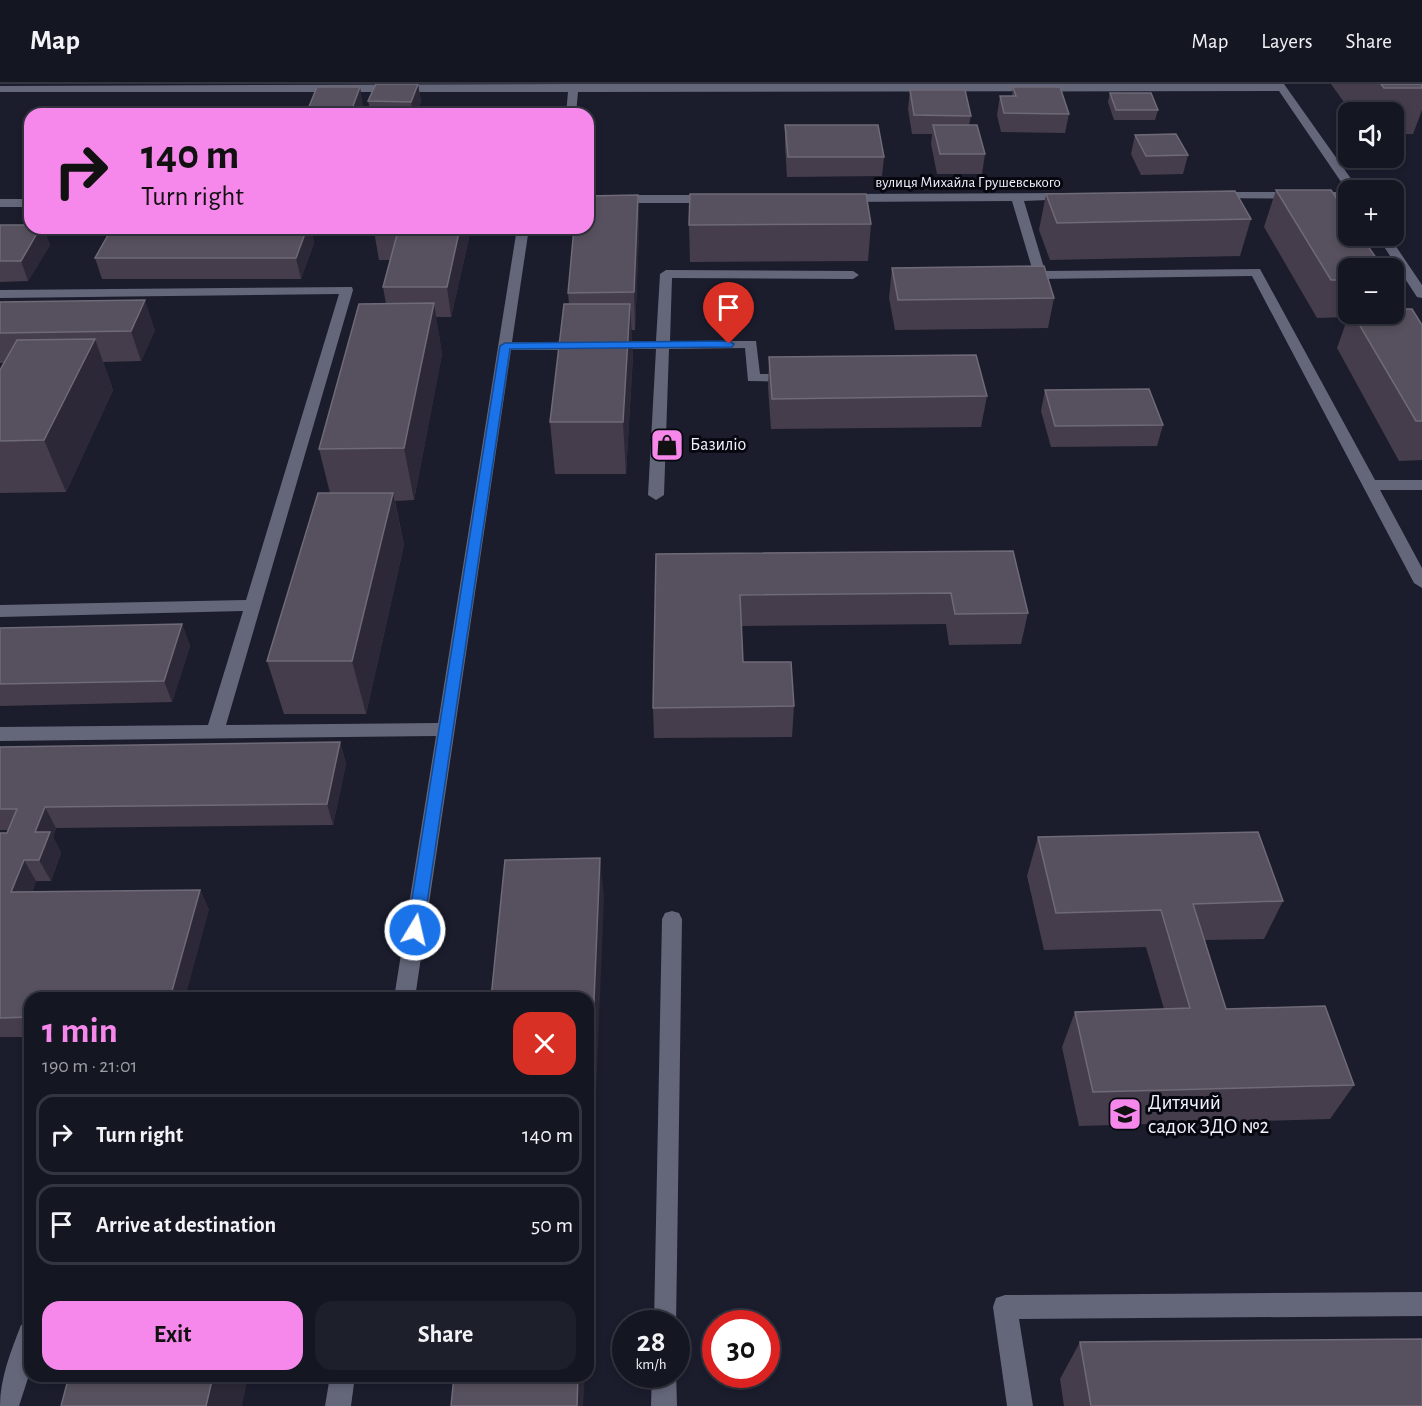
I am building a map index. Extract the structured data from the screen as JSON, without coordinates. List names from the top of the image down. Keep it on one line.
{"streets":{"street":["вулиця Михайла Грушевського"]},"places":{"shop":["Базиліо"],"school or university":["Дитячий садок ЗДО №2"]},"page":{"header":"Map","nav":["Map","Layers","Share"],"map_buttons":["+","−"],"turn":["140 m","Turn right"],"heading":["1 min","190 m · 21:01"],"list":[{"name":"Turn right","value":"140 m"},{"name":"Arrive at destination","value":"50 m"}],"buttons":["Exit","Share"],"speed":"28 km/h","limit":"30"}}
